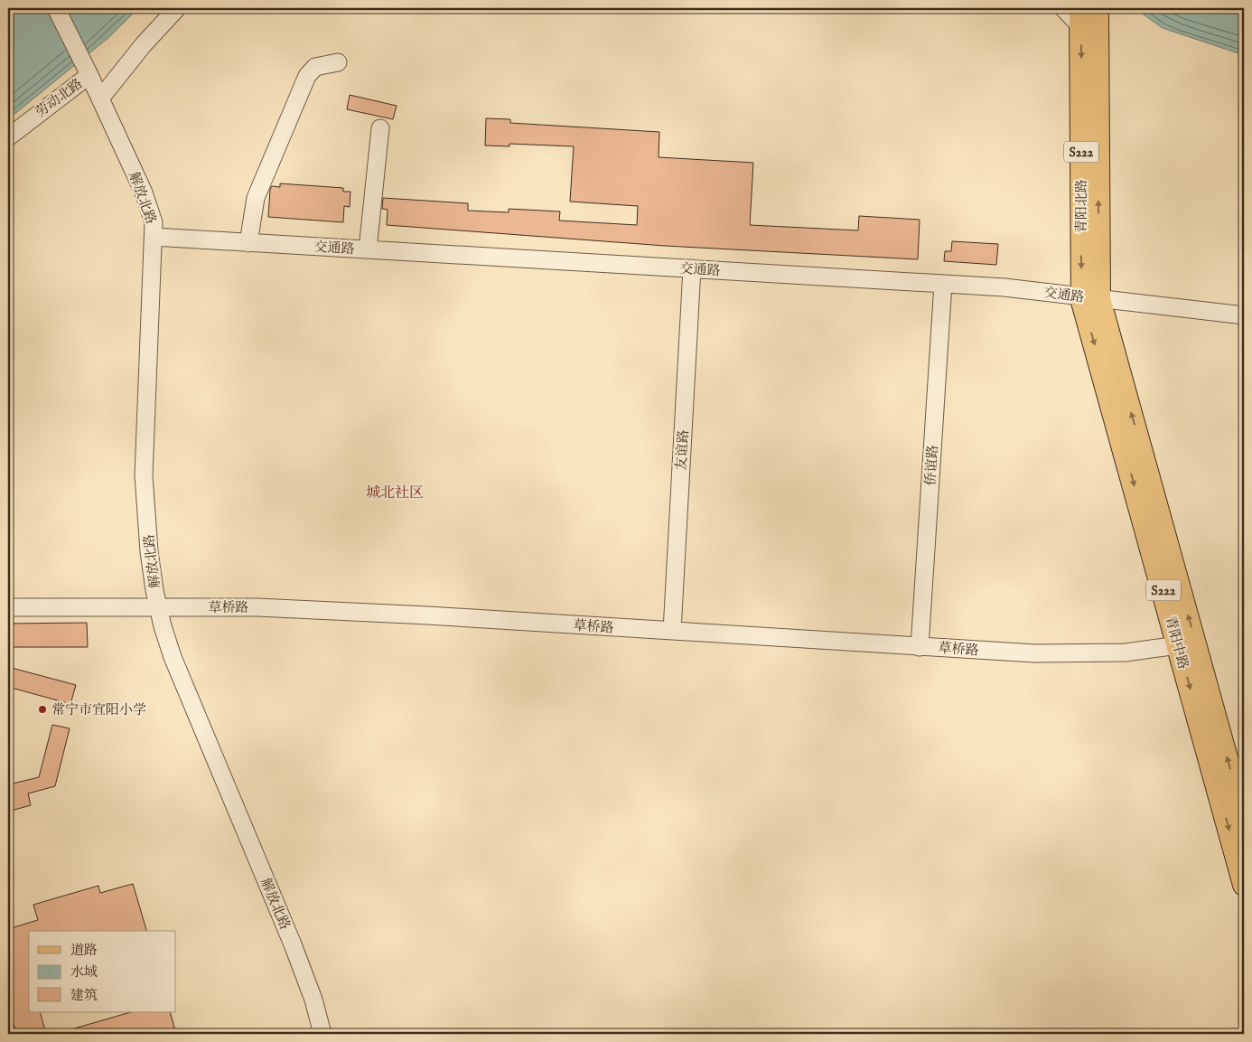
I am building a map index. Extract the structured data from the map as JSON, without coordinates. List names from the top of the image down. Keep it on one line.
{"streets":{"main road":["S222","青阳北路","青阳中路"],"street":["劳动北路","解放北路","交通路","友谊路","侨谊路","草桥路"]},"crossings":[["劳动北路","解放北路"],["解放北路","交通路"],["解放北路","草桥路"],["青阳北路","交通路"],["青阳北路","青阳中路"],["交通路","友谊路"],["交通路","侨谊路"],["交通路","青阳中路"],["友谊路","草桥路"],["侨谊路","草桥路"],["草桥路","青阳中路"]],"districts":["城北社区"],"places":["常宁市宜阳小学"],"legend":["道路","水域","建筑"]}
